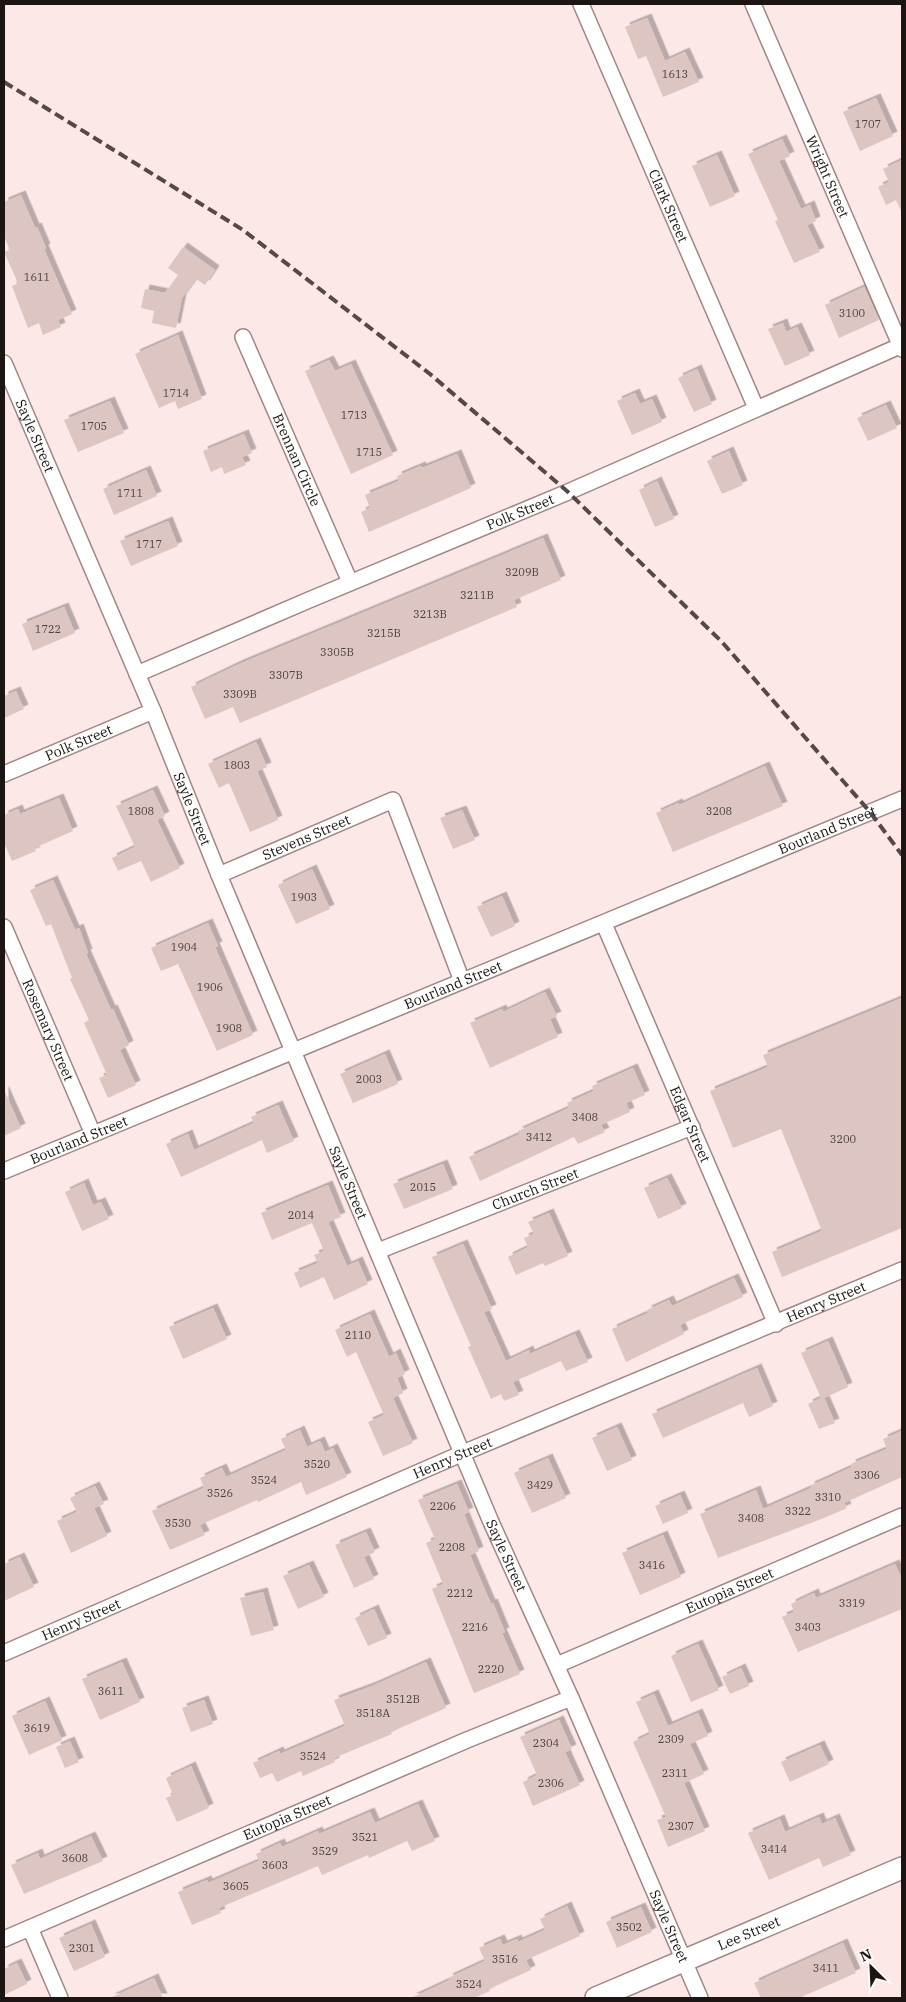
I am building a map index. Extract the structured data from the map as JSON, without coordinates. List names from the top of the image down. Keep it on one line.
{"streets":{"main road":["Lee Street"],"street":["Wright Street","Clark Street","Sayle Street","Brennan Circle","Polk Street","Bourland Street","Stevens Street","Rosemary Street","Edgar Street","Church Street","Henry Street","Eutopia Street"]},"crossings":[["Wright Street","Polk Street"],["Clark Street","Polk Street"],["Sayle Street","Polk Street"],["Sayle Street","Bourland Street"],["Sayle Street","Stevens Street"],["Sayle Street","Church Street"],["Sayle Street","Henry Street"],["Sayle Street","Eutopia Street"],["Sayle Street","Lee Street"],["Brennan Circle","Polk Street"],["Bourland Street","Stevens Street"],["Bourland Street","Rosemary Street"],["Bourland Street","Edgar Street"],["Edgar Street","Church Street"],["Edgar Street","Henry Street"]],"house_numbers":["1613","1707","1611","3100","1714","1713","1705","1715","1711","1717","3209B","3211B","3213B","1722","3215B","3305B","3307B","3309B","1803","1808","3208","1903","1904","1906","1908","2003","3408","3412","3200","2015","2014","2110","3520","3306","3524","3429","3526","3310","2206","3322","3408","3530","2208","3416","2212","3319","2216","3403","2220","3611","3512B","3518A","3619","2309","2304","3524","2311","2306","2307","3521","3414","3529","3608","3603","3605","3502","2301","3516","3411","3524"],"north":"top left"}
